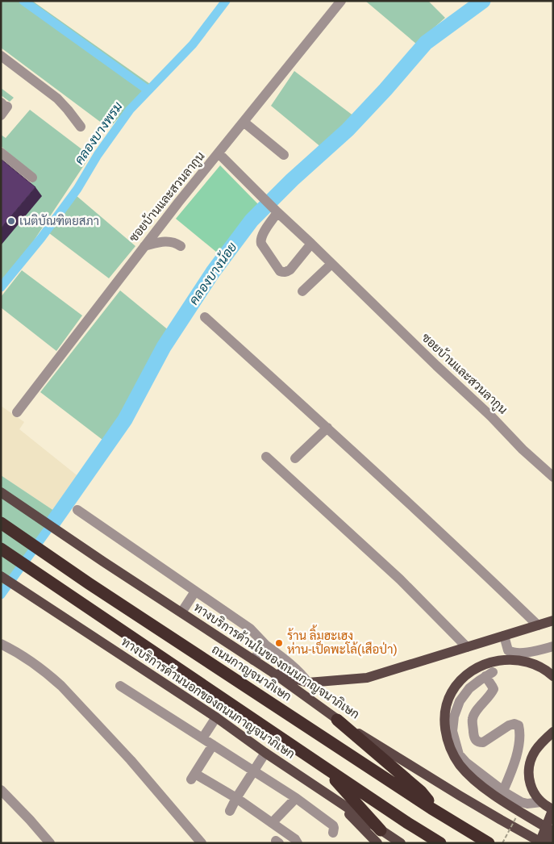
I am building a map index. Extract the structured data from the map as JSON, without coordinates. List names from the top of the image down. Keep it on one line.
{"streets":{"highway":["ถนนกาญจนาภิเษก"],"main road":["ทางบริการด้านในของถนนกาญจนาภิเษก","ทางบริการด้านนอกของถนนกาญจนาภิเษก"],"street":["ซอยบ้านและสวนลากูน"]},"water":["คลองบางพรม","คลองบางน้อย"],"places":["เนติบัณฑิตยสภา","ร้าน ลิ้มฮะเฮง ห่าน-เป็ดพะโล้(เสือป่า)"]}
